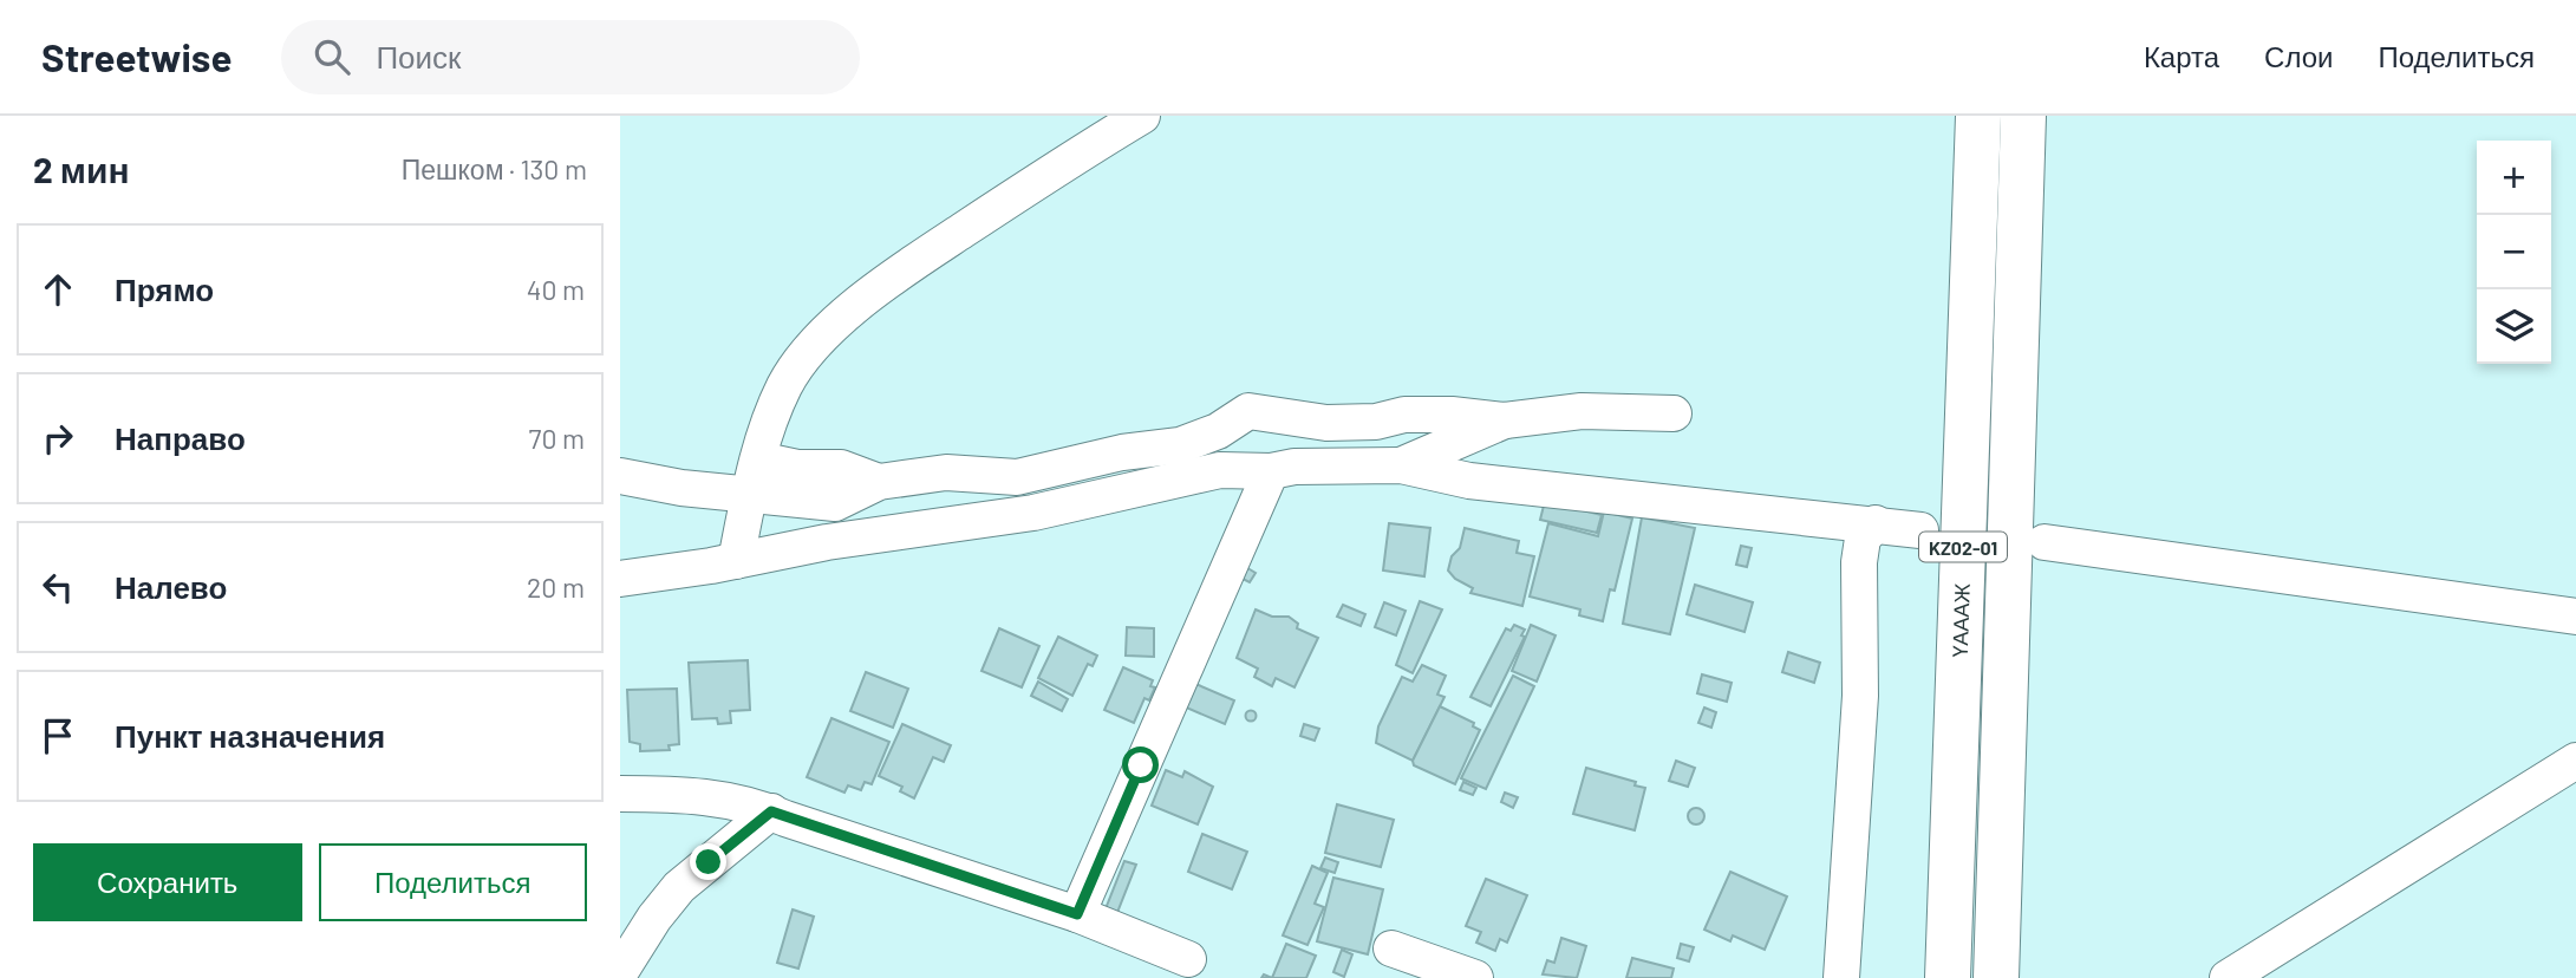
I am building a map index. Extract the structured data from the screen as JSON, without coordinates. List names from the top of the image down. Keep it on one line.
{"streets":{"highway":["KZ02-01","ҮАААЖ"]},"page":{"header":"Streetwise","search":"Поиск","nav":["Карта","Слои","Поделиться"],"heading":["2 мин","Пешком · 130 m"],"map_buttons":["+","−"],"list":[["Прямо","40 m"],["Направо","70 m"],["Налево","20 m"],"Пункт назначения"],"buttons":["Сохранить","Поделиться"]}}
